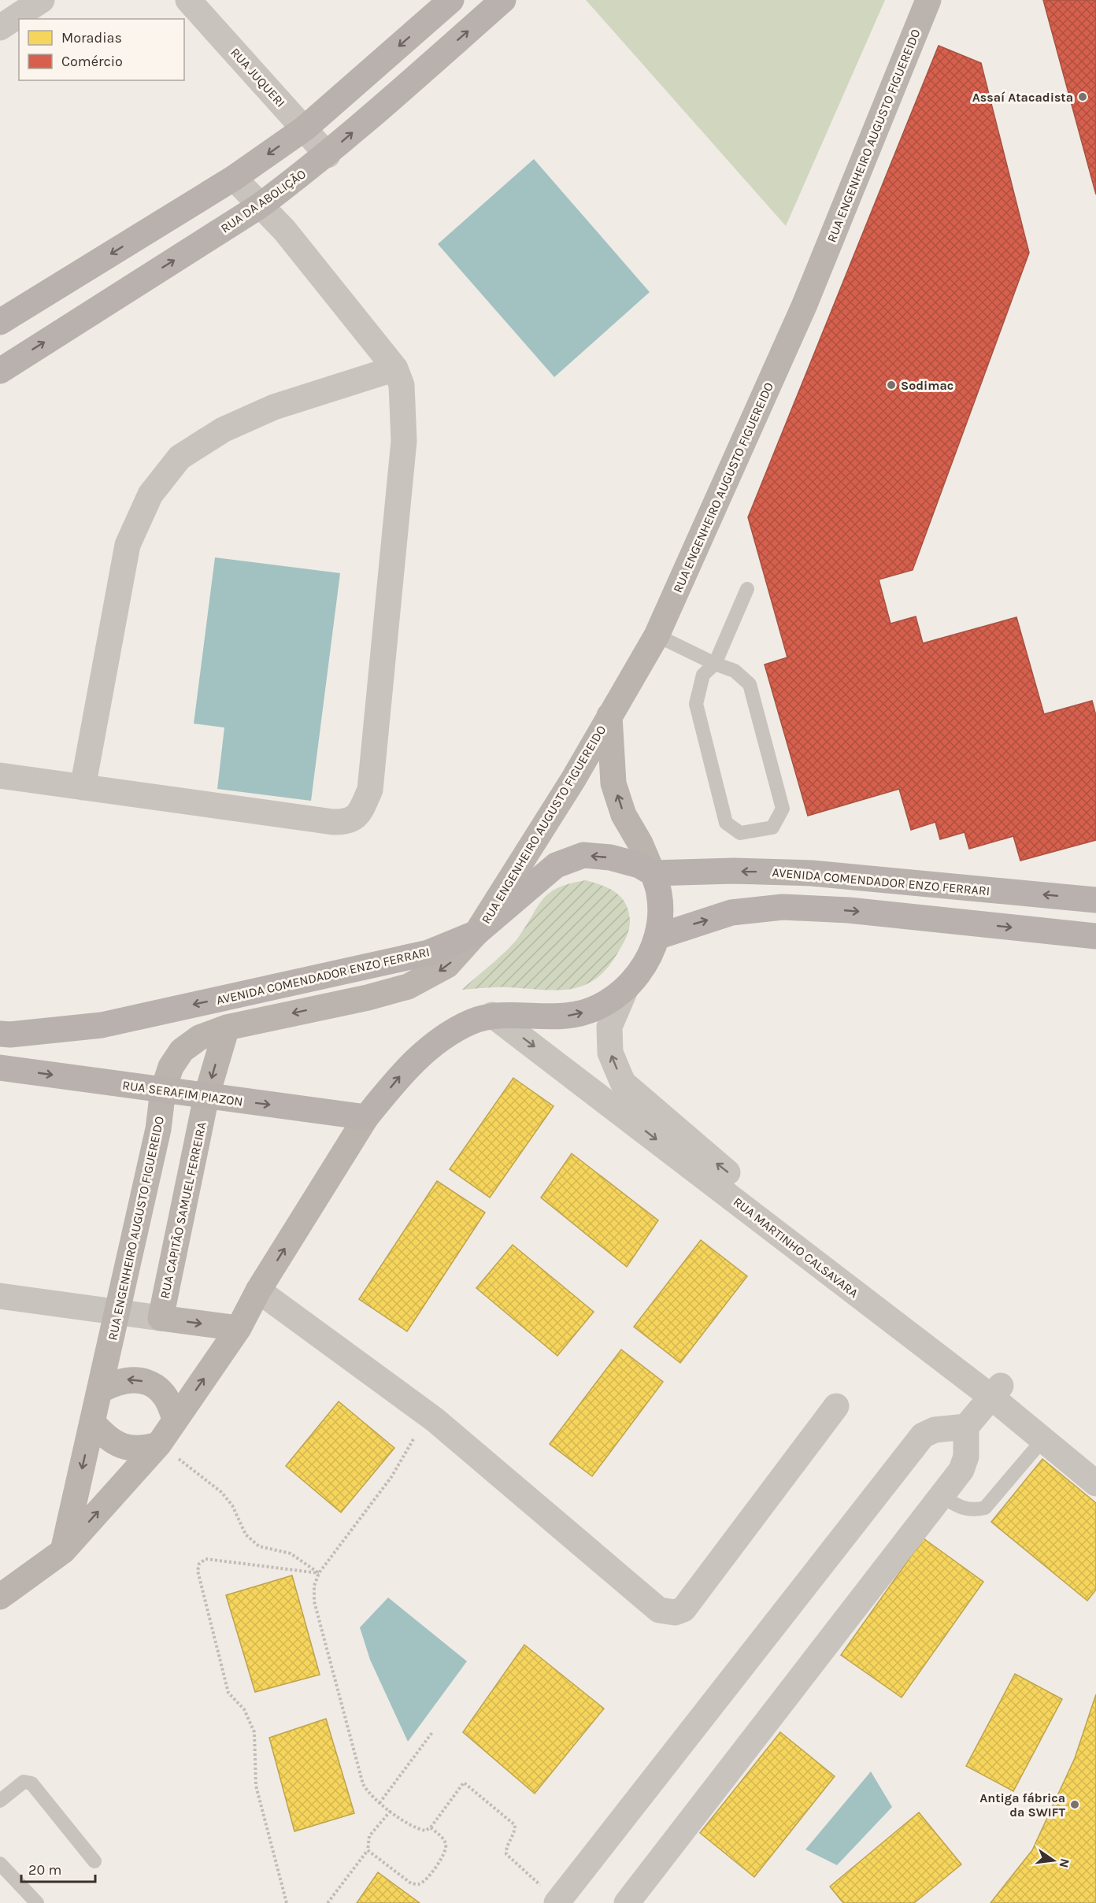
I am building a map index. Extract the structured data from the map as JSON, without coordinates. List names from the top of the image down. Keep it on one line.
{"streets":{"main road":["RUA ENGENHEIRO AUGUSTO FIGUEREIDO","RUA DA ABOLIÇÃO","AVENIDA COMENDADOR ENZO FERRARI","RUA SERAFIM PIAZON","RUA CAPITÃO SAMUEL FERREIRA"],"street":["RUA JUQUERI","RUA MARTINHO CALSAVARA"]},"crossings":[["RUA JUQUERI","RUA DA ABOLIÇÃO"],["RUA ENGENHEIRO AUGUSTO FIGUEREIDO","AVENIDA COMENDADOR ENZO FERRARI"],["RUA ENGENHEIRO AUGUSTO FIGUEREIDO","RUA SERAFIM PIAZON"],["RUA ENGENHEIRO AUGUSTO FIGUEREIDO","RUA CAPITÃO SAMUEL FERREIRA"],["RUA SERAFIM PIAZON","RUA CAPITÃO SAMUEL FERREIRA"]],"one_way":["RUA SERAFIM PIAZON"],"places":["Assaí Atacadista","Sodimac","Antiga fábrica da SWIFT"],"legend":["Moradias","Comércio"],"scale_bar":"20 m","north":"right"}
